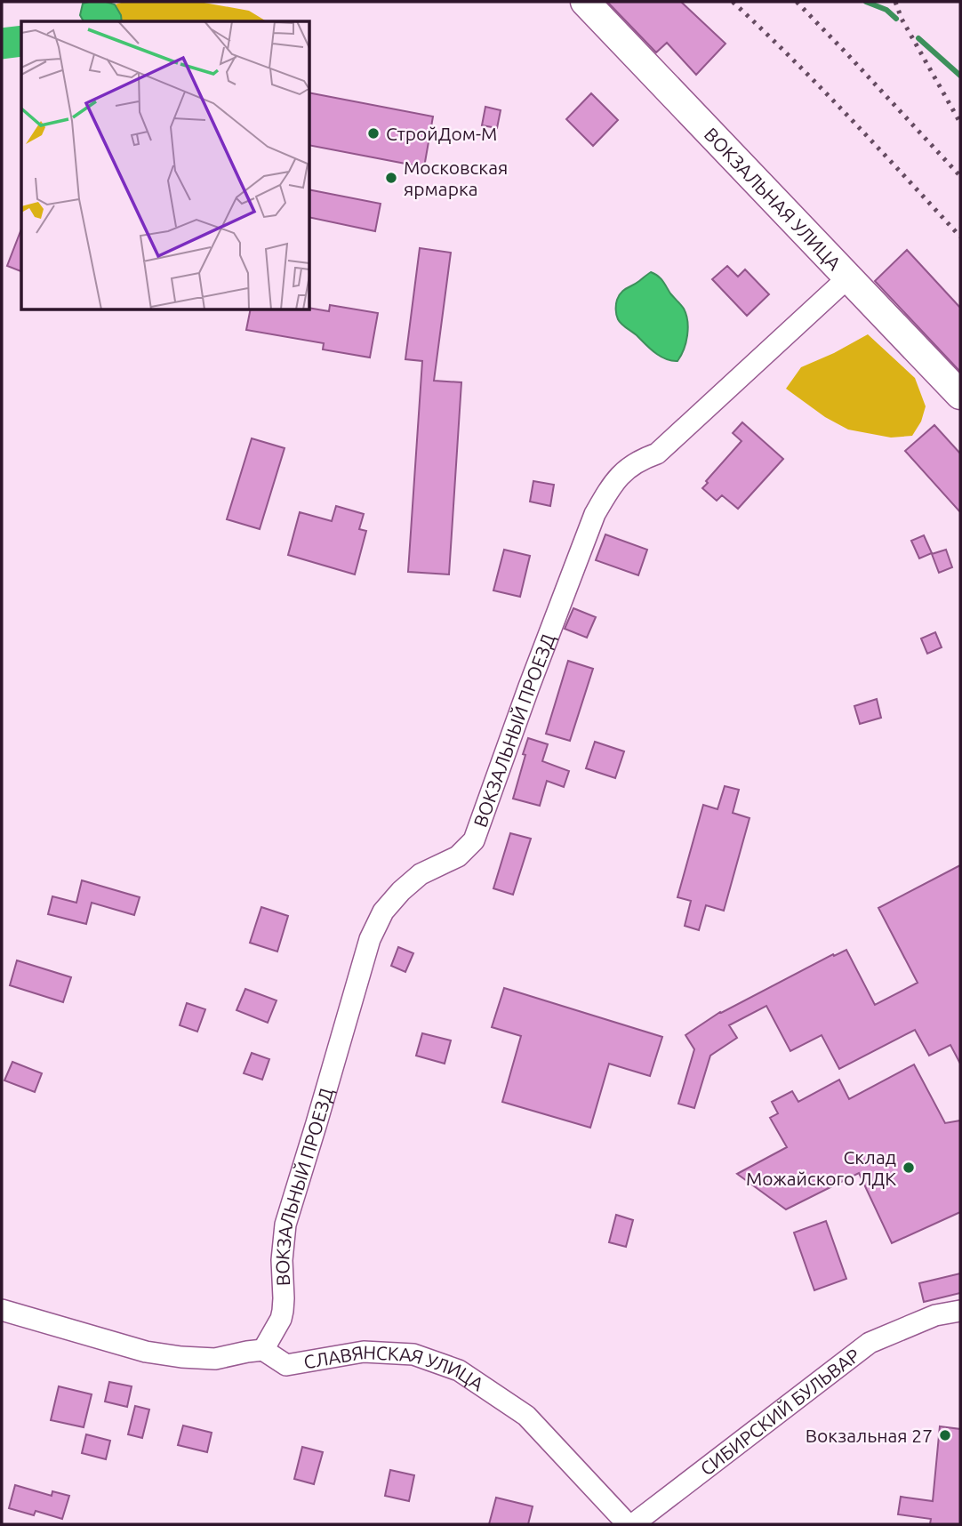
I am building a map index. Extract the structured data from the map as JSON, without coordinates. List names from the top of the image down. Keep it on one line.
{"streets":{"main road":["ВОКЗАЛЬНАЯ УЛИЦА"],"street":["ВОКЗАЛЬНЫЙ ПРОЕЗД","СЛАВЯНСКАЯ УЛИЦА","СИБИРСКИЙ БУЛЬВАР"]},"crossings":[["ВОКЗАЛЬНАЯ УЛИЦА","ВОКЗАЛЬНЫЙ ПРОЕЗД"],["ВОКЗАЛЬНЫЙ ПРОЕЗД","СЛАВЯНСКАЯ УЛИЦА"]],"places":["СтройДом-М","Московская ярмарка","Склад Можайского ЛДК","Вокзальная 27"]}
